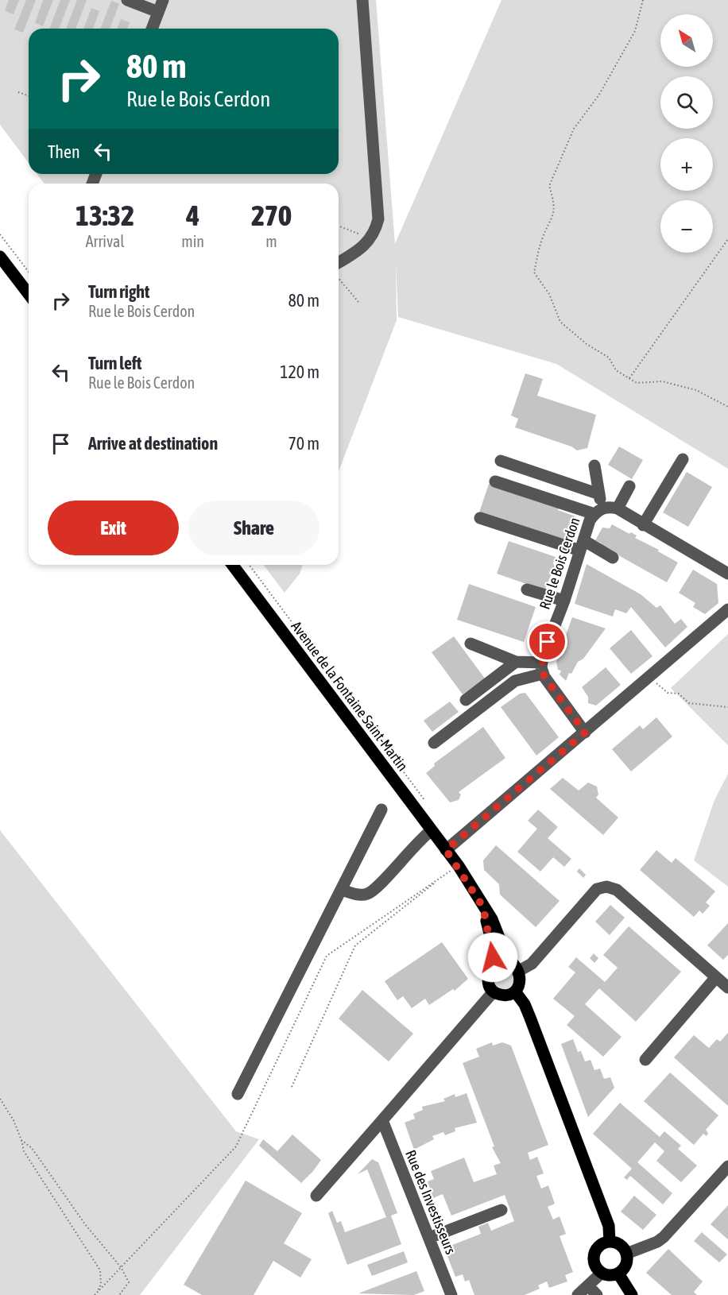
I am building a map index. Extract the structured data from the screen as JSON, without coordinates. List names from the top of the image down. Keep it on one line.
{"streets":{"main road":["Avenue de la Fontaine Saint-Martin"],"street":["Rue le Bois Cerdon","Rue des Investisseurs"]},"north":"top left","page":{"map_buttons":["+","−"],"turn":["80 m","Rue le Bois Cerdon"],"then":"Then","eta":["13:32","Arrival","4","min","270","m"],"list":[{"name":"Turn right","note":"Rue le Bois Cerdon","value":"80 m"},{"name":"Turn left","note":"Rue le Bois Cerdon","value":"120 m"},{"name":"Arrive at destination","value":"70 m"}],"buttons":["Exit","Share"]}}
